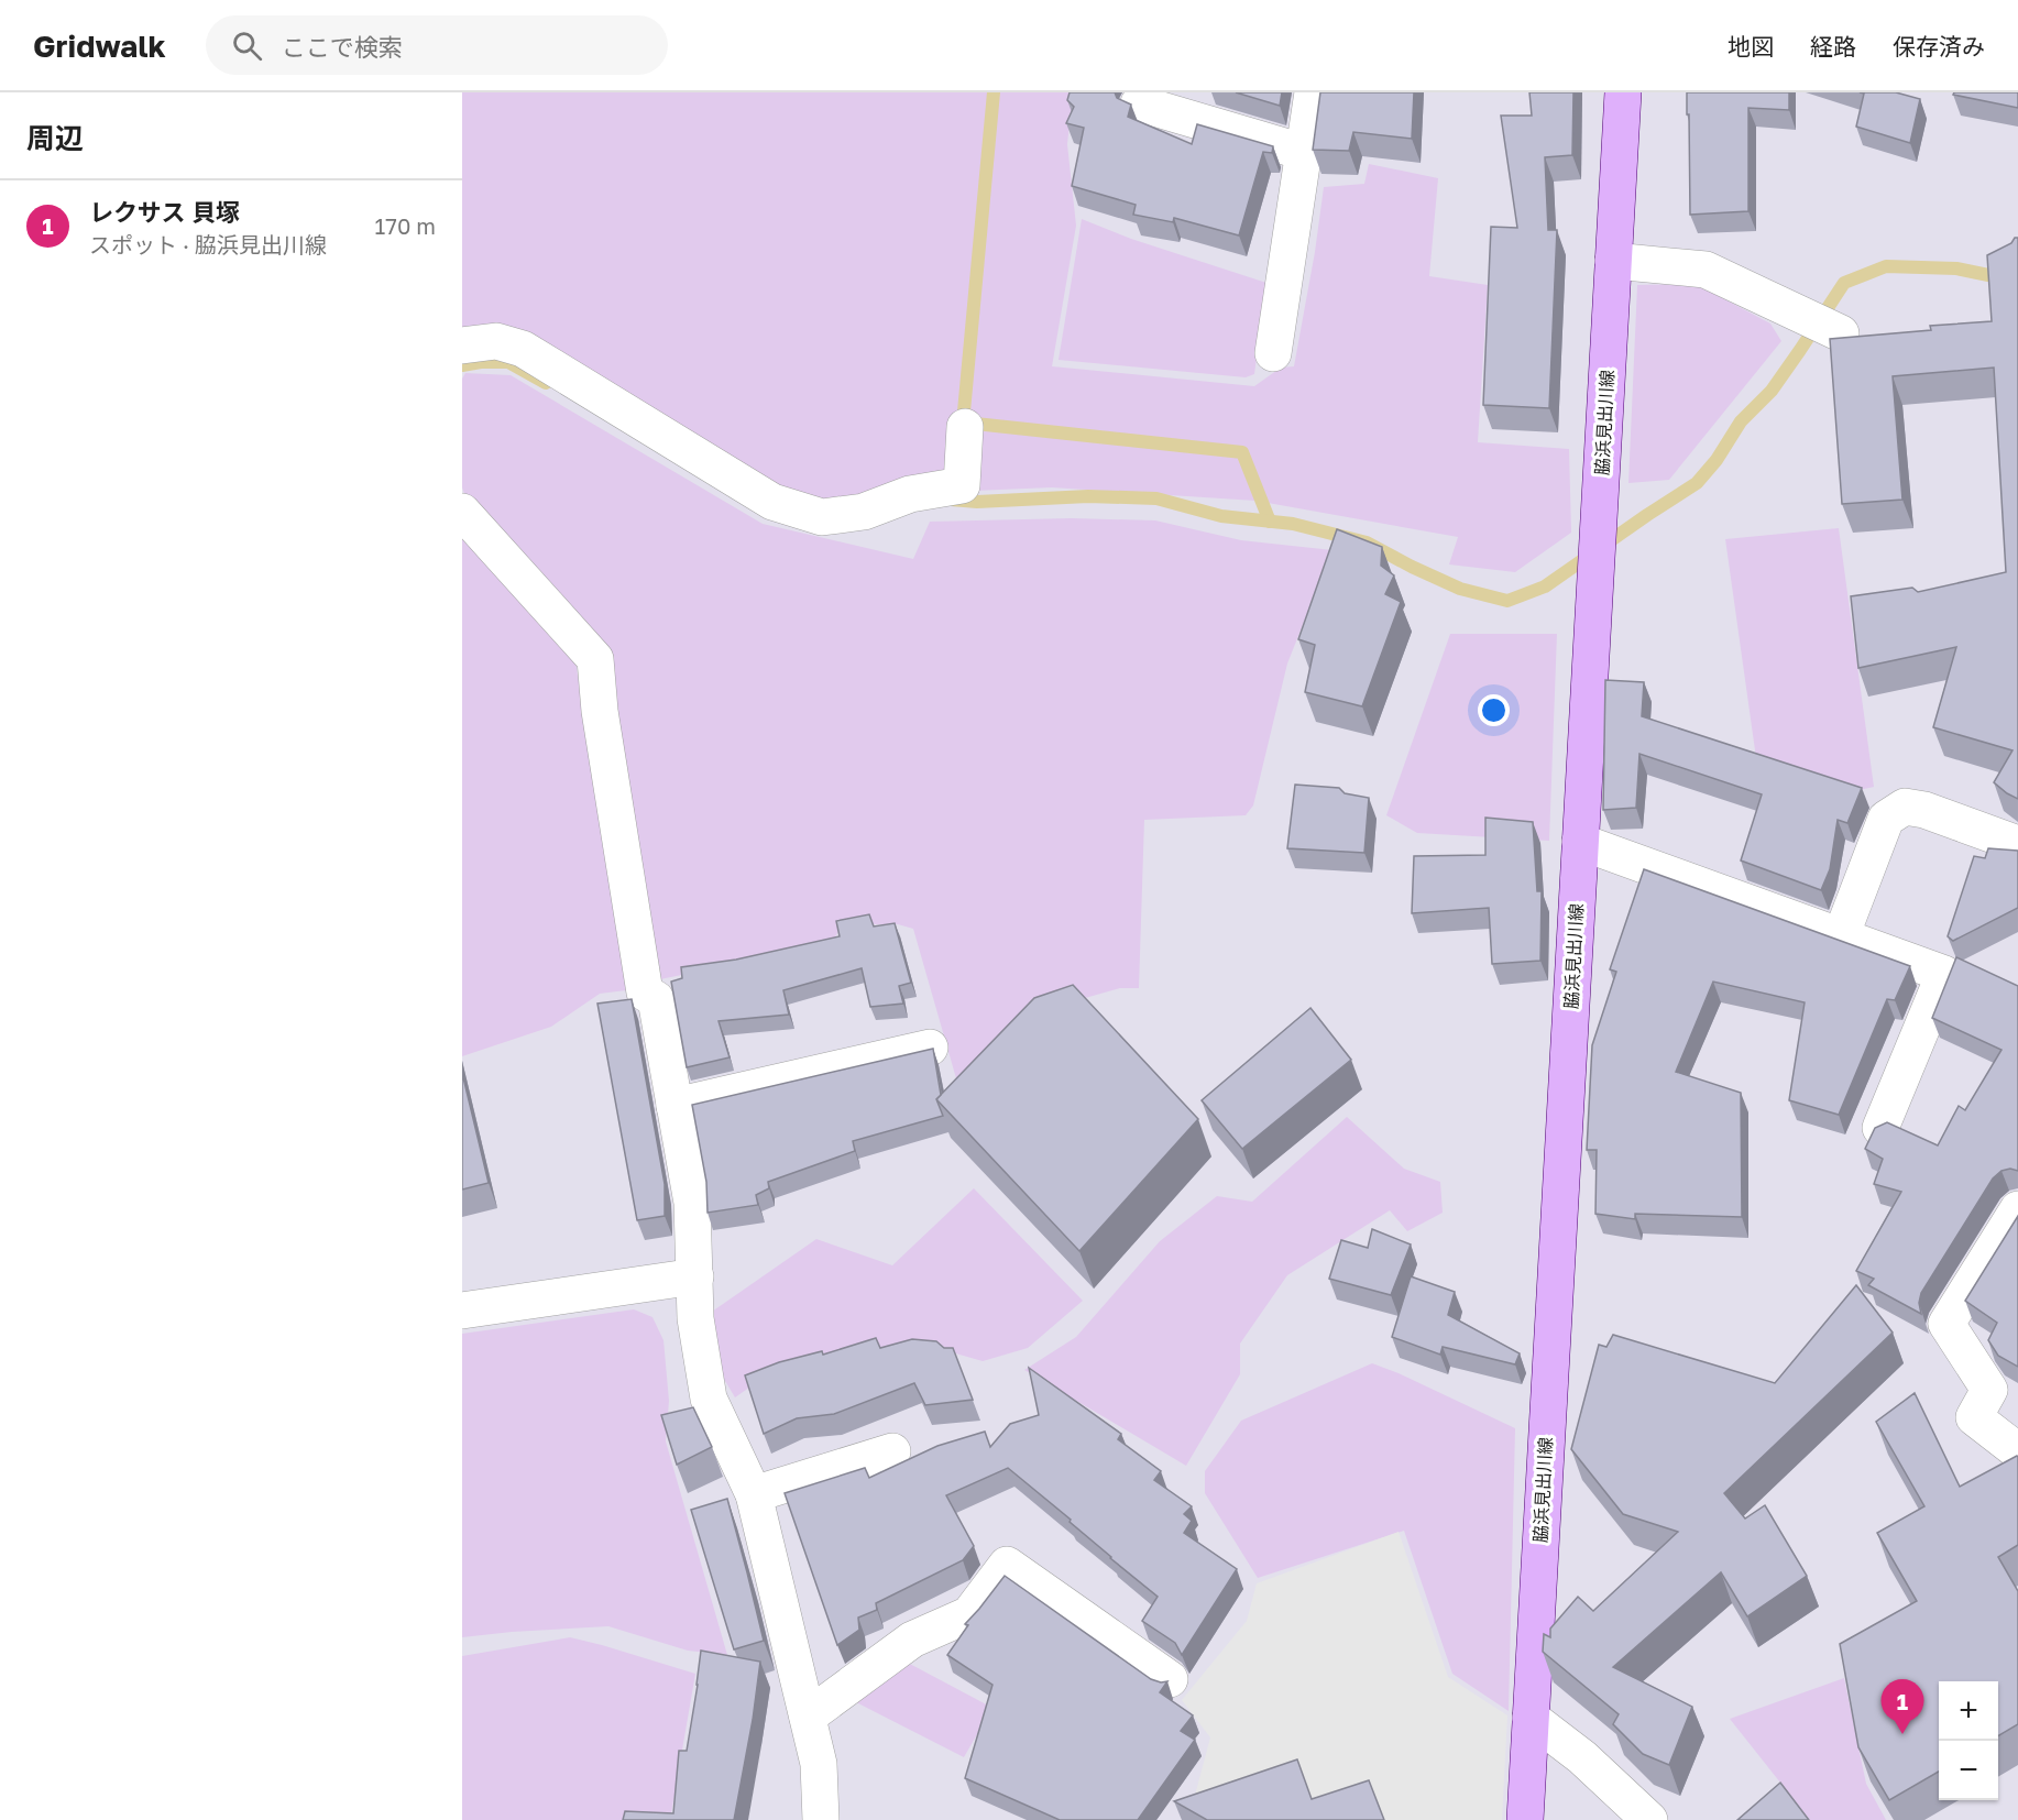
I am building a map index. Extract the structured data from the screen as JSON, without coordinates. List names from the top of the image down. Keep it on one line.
{"streets":{"street":["脇浜見出川線"]},"page":{"header":"Gridwalk","search":"ここで検索","nav":["地図","経路","保存済み"],"heading":"周辺","list":[{"mark":"1","name":"レクサス 貝塚","note":"スポット · 脇浜見出川線","value":"170 m"}],"pins":"1","map_buttons":["+","−"]}}
